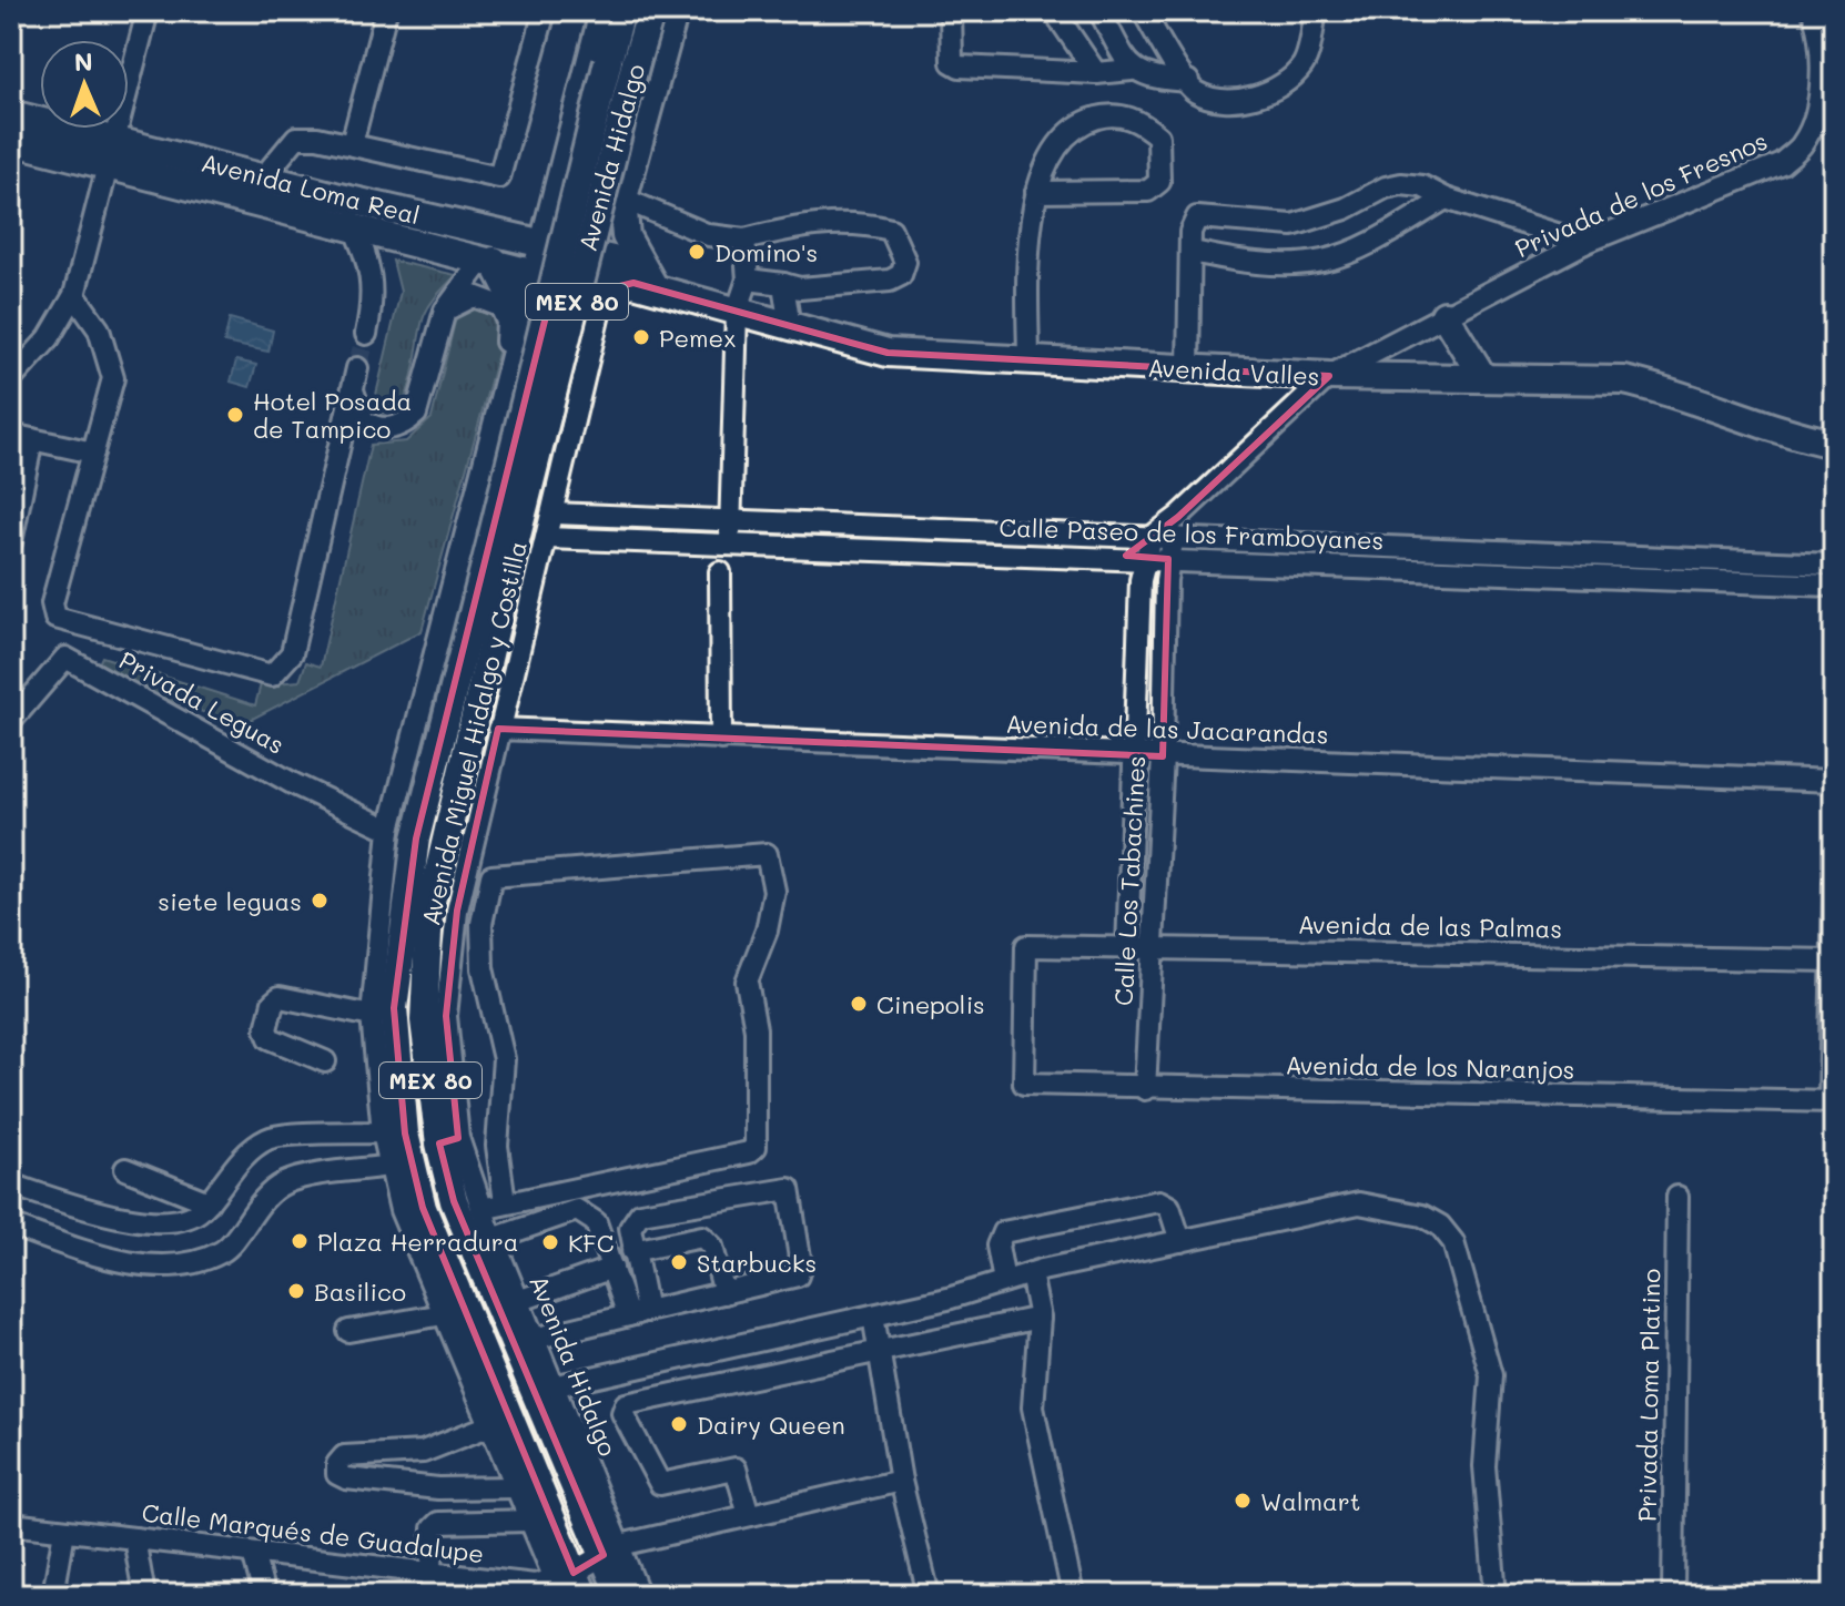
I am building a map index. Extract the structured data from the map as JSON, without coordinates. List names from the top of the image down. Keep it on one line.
{"streets":{"main road":["Avenida Loma Real","MEX 80","Avenida Valles","Avenida Miguel Hidalgo y Costilla"],"street":["Avenida Hidalgo","Privada de los Fresnos","Calle Paseo de los Framboyanes","Privada Leguas","Avenida de las Jacarandas","Calle Los Tabachines","Avenida de las Palmas","Avenida de los Naranjos","Privada Loma Platino","Calle Marqués de Guadalupe"]},"crossings":[["Avenida Hidalgo","Avenida Loma Real"],["Avenida Hidalgo","Avenida Valles"],["Avenida Hidalgo","Calle Paseo de los Framboyanes"],["Avenida Hidalgo","Privada Leguas"],["Avenida Hidalgo","Avenida de las Jacarandas"],["Avenida Hidalgo","Avenida Miguel Hidalgo y Costilla"],["Avenida Hidalgo","Calle Marqués de Guadalupe"],["Avenida Loma Real","Avenida Valles"],["Privada de los Fresnos","Avenida Valles"],["Calle Paseo de los Framboyanes","Calle Los Tabachines"],["Avenida de las Jacarandas","Calle Los Tabachines"],["Avenida Miguel Hidalgo y Costilla","Calle Marqués de Guadalupe"],["Calle Los Tabachines","Avenida de las Palmas"],["Calle Los Tabachines","Avenida de los Naranjos"],["Avenida de las Palmas","Avenida de los Naranjos"]],"places":["Domino's","Pemex","Hotel Posada de Tampico","siete leguas","Cinepolis","Plaza Herradura","KFC","Starbucks","Basilico","Dairy Queen","Walmart"],"north":"top"}
